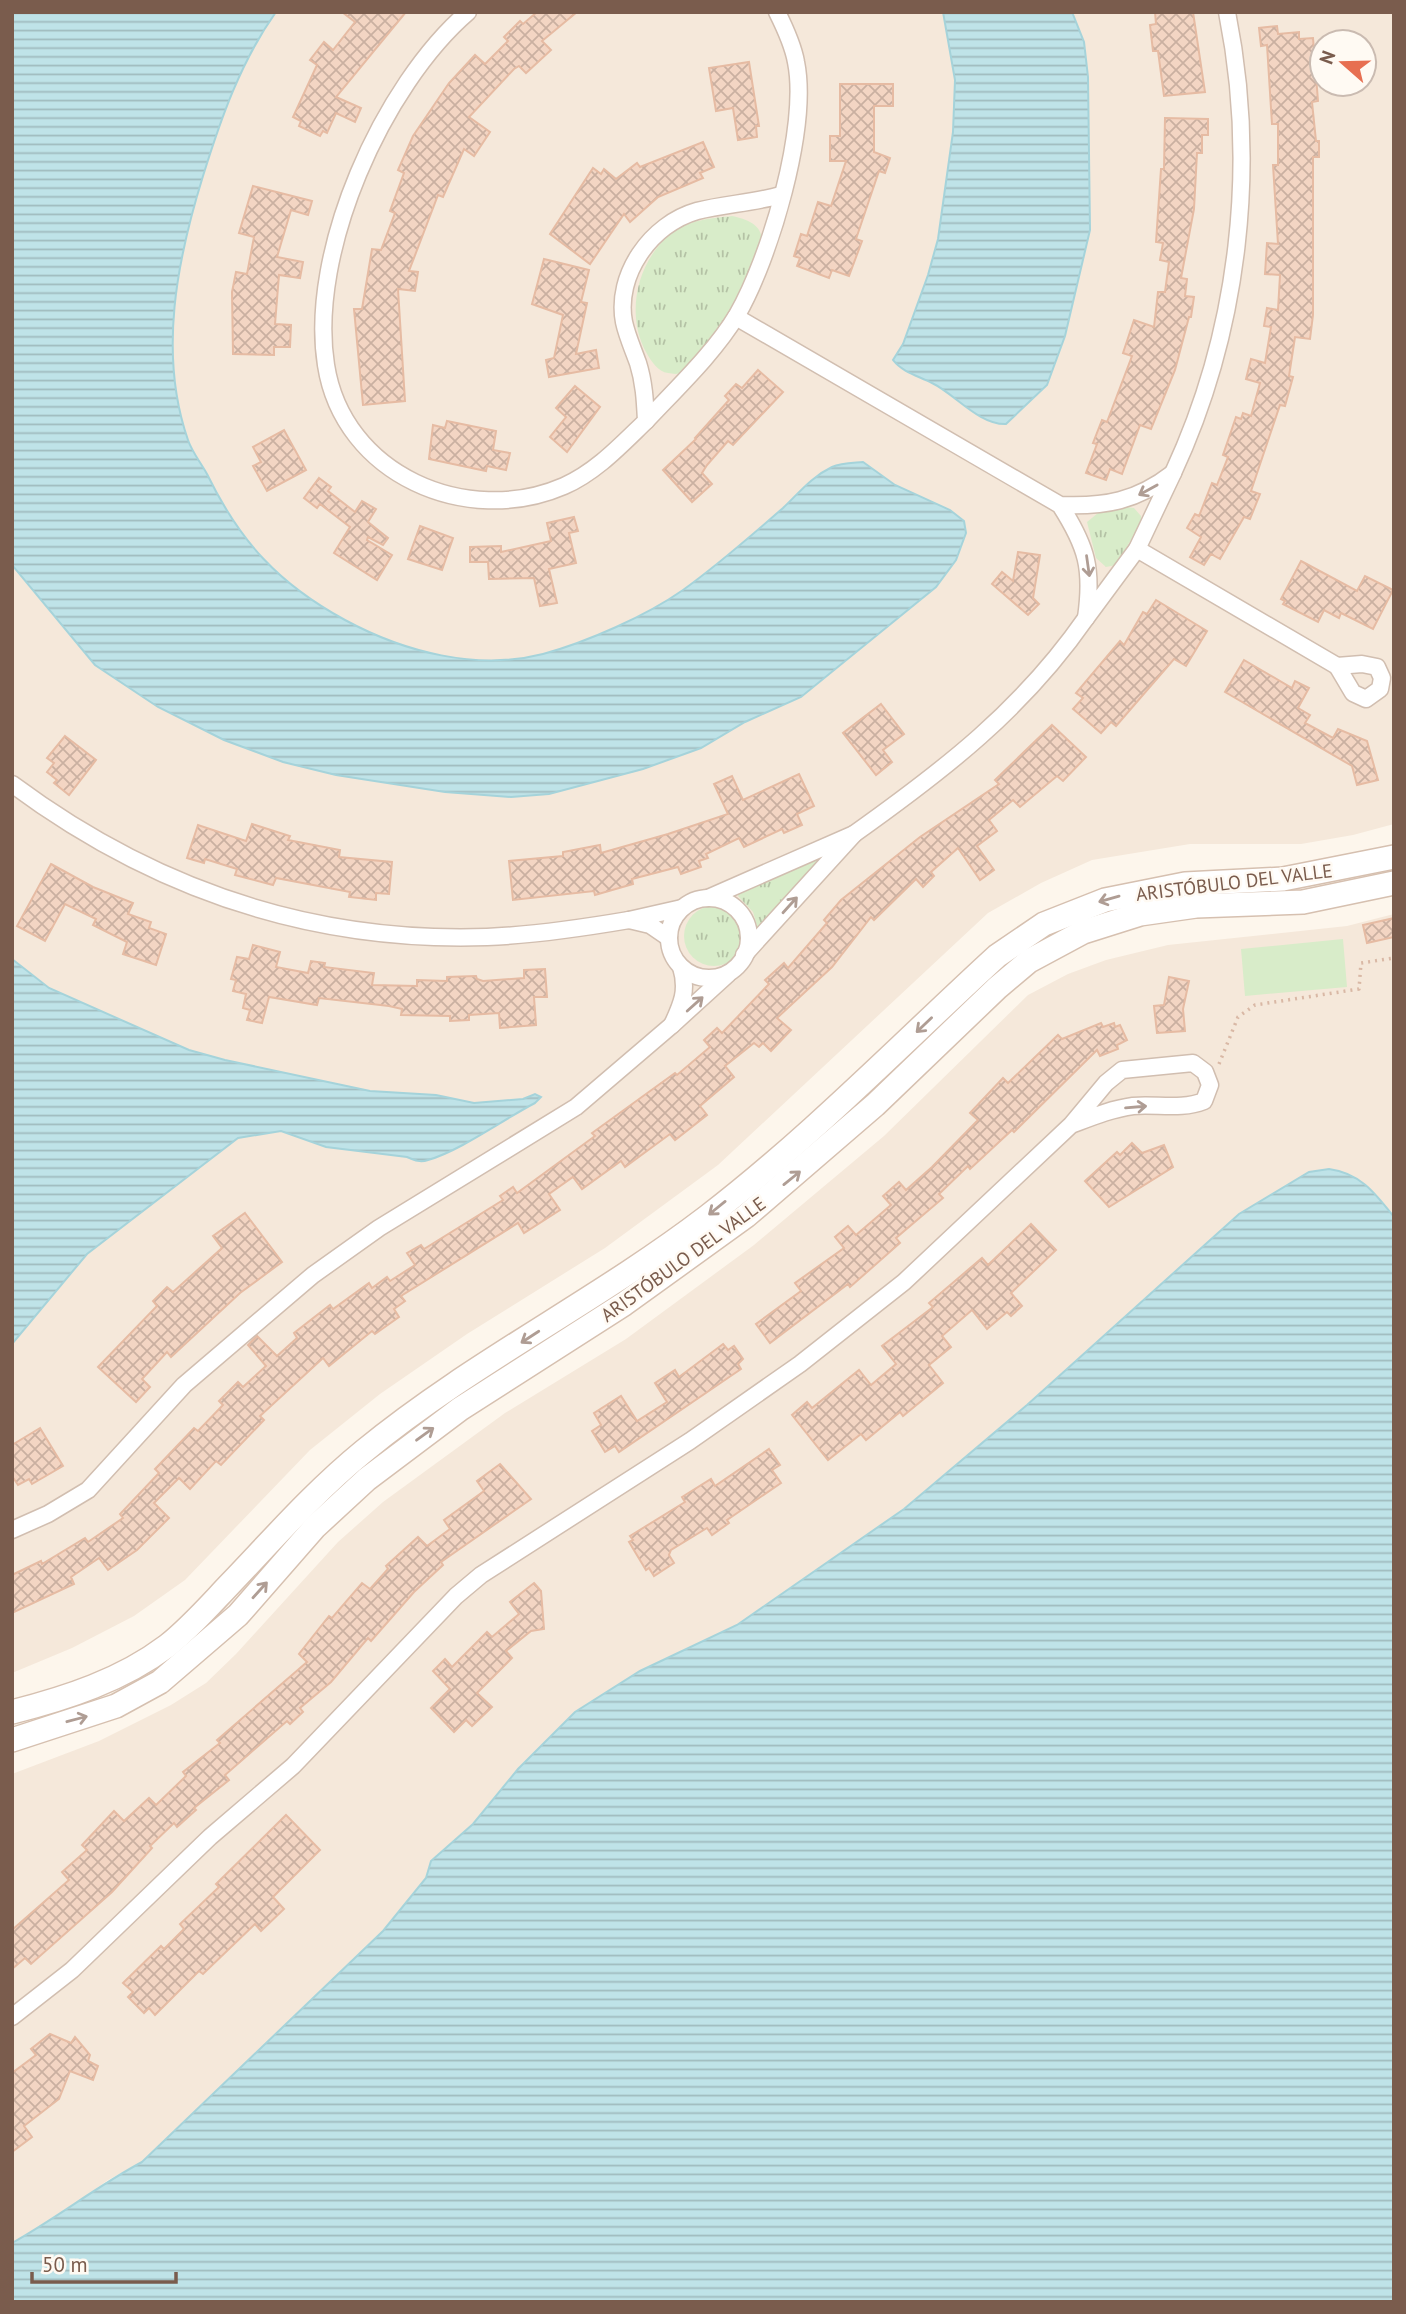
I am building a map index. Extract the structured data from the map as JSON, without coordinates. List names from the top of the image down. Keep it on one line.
{"streets":{"street":["ARISTÓBULO DEL VALLE"]},"scale_bar":"50 m","north":"left"}
